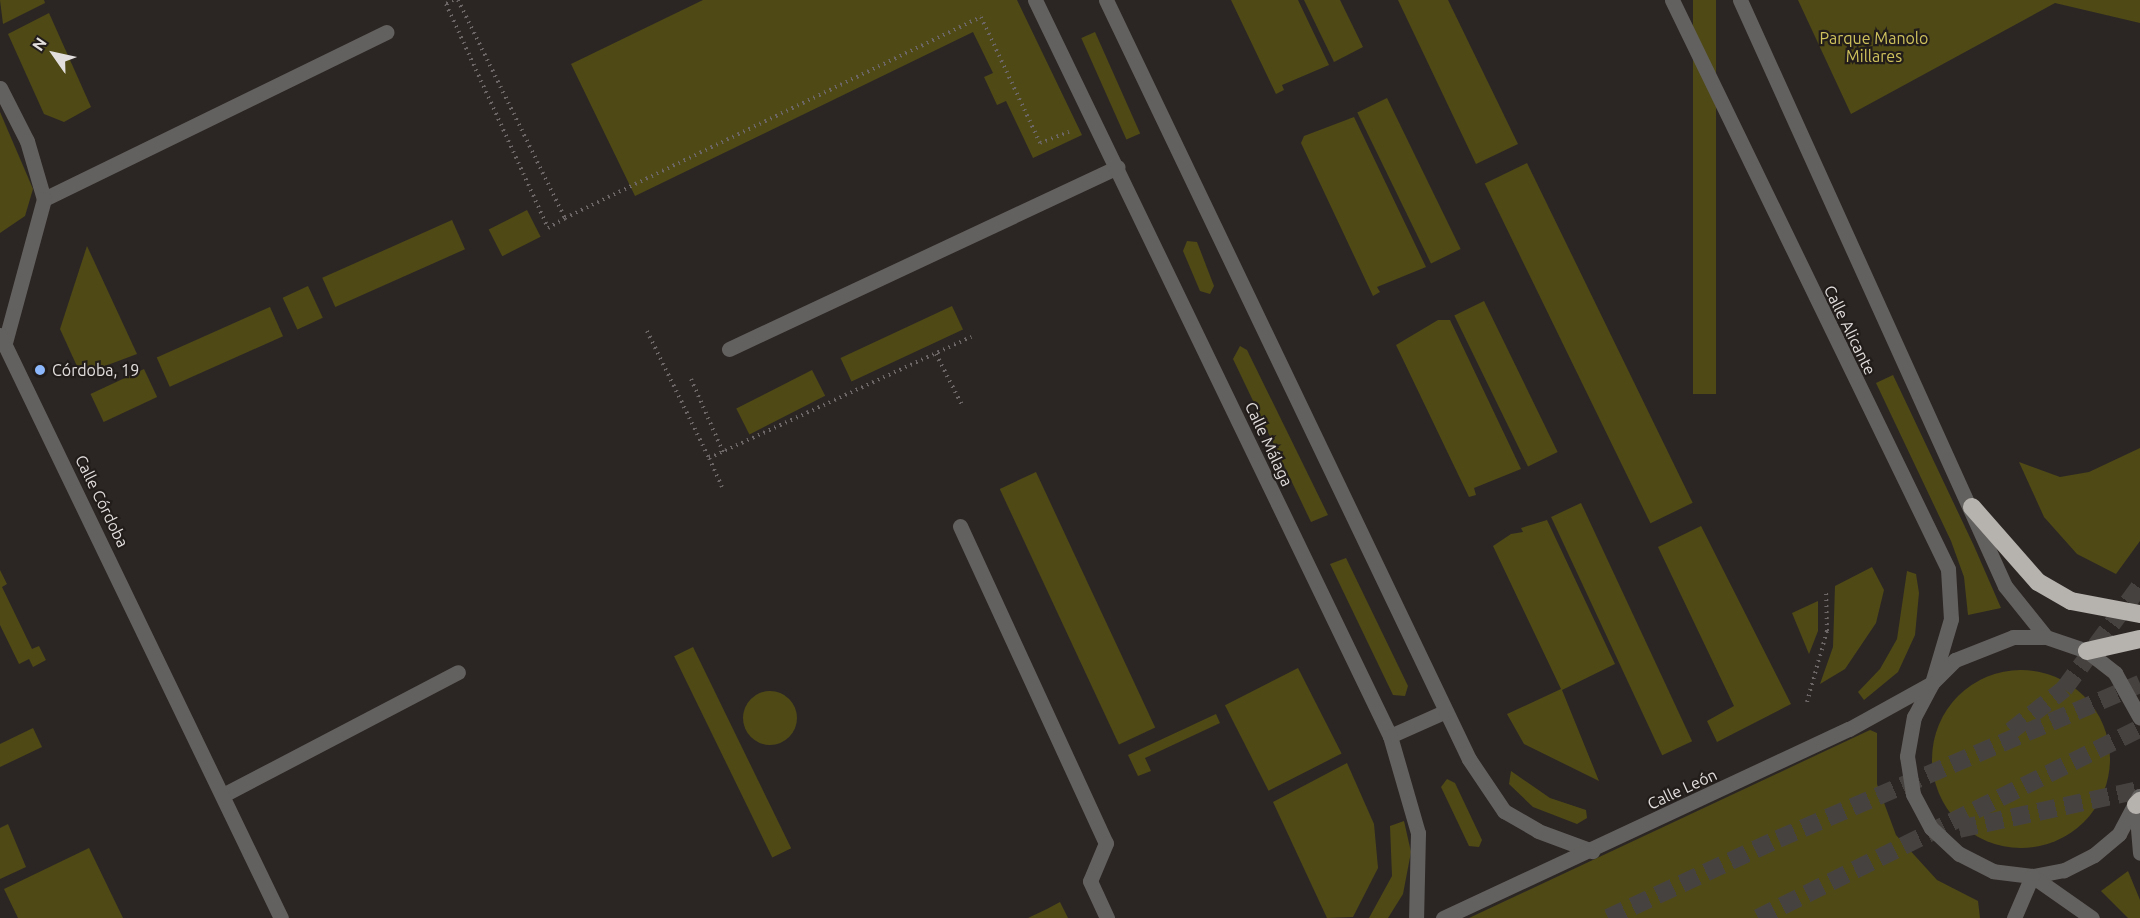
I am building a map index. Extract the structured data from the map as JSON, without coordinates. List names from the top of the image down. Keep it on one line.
{"streets":{"street":["Calle Alicante","Calle Málaga","Calle Córdoba","Calle León"]},"crossings":[["Calle Alicante","Calle León"]],"parks":["Parque Manolo Millares"],"places":["Córdoba, 19"],"north":"top left"}
